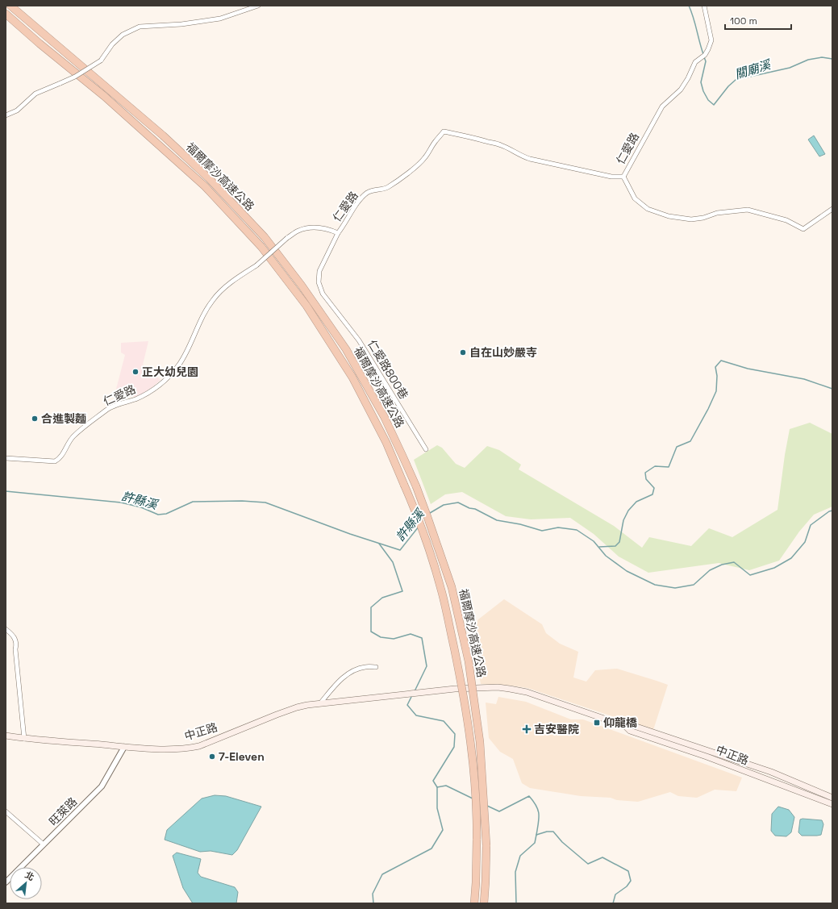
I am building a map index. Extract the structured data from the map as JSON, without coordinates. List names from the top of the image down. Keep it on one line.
{"streets":{"highway":["福爾摩沙高速公路"],"main road":["中正路"],"street":["仁愛路","仁愛路800巷","旺萊路"]},"crossings":[["仁愛路","仁愛路800巷"],["中正路","旺萊路"]],"water":["關廟溪","許縣溪"],"places":{"other":["自在山妙嚴寺","正大幼兒園","合進製麵","7-Eleven"],"transit":["仰龍橋"],"health":["吉安醫院"]},"scale_bar":"100 m","north":"top right"}
